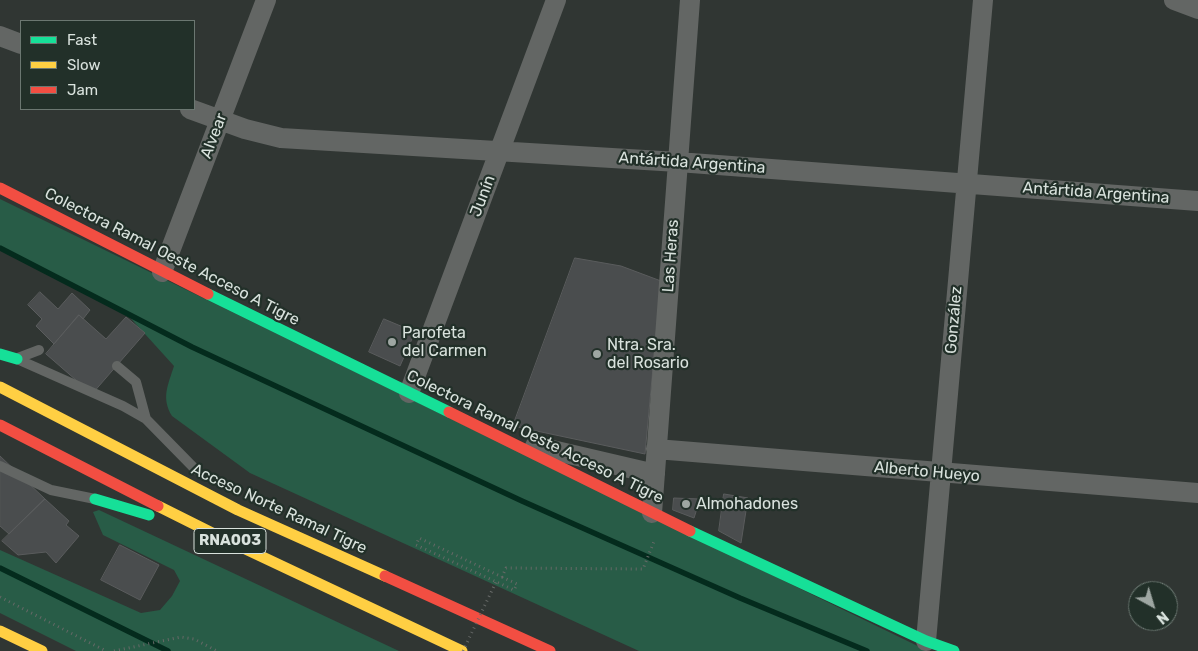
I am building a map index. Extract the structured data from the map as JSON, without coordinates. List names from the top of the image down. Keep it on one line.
{"streets":{"main road":["Colectora Ramal Oeste Acceso A Tigre","Acceso Norte Ramal Tigre","RNA003"],"street":["Alvear","Antártida Argentina","Junín","Las Heras","González","Alberto Hueyo"]},"crossings":[["Alvear","Antártida Argentina"],["Alvear","Colectora Ramal Oeste Acceso A Tigre"],["Antártida Argentina","Junín"],["Antártida Argentina","Las Heras"],["Antártida Argentina","González"],["Junín","Colectora Ramal Oeste Acceso A Tigre"],["Las Heras","Colectora Ramal Oeste Acceso A Tigre"],["Las Heras","Alberto Hueyo"],["Colectora Ramal Oeste Acceso A Tigre","González"],["González","Alberto Hueyo"]],"places":["Parofeta del Carmen","Ntra. Sra. del Rosario","Almohadones"],"legend":["Fast","Slow","Jam"],"north":"bottom right"}
